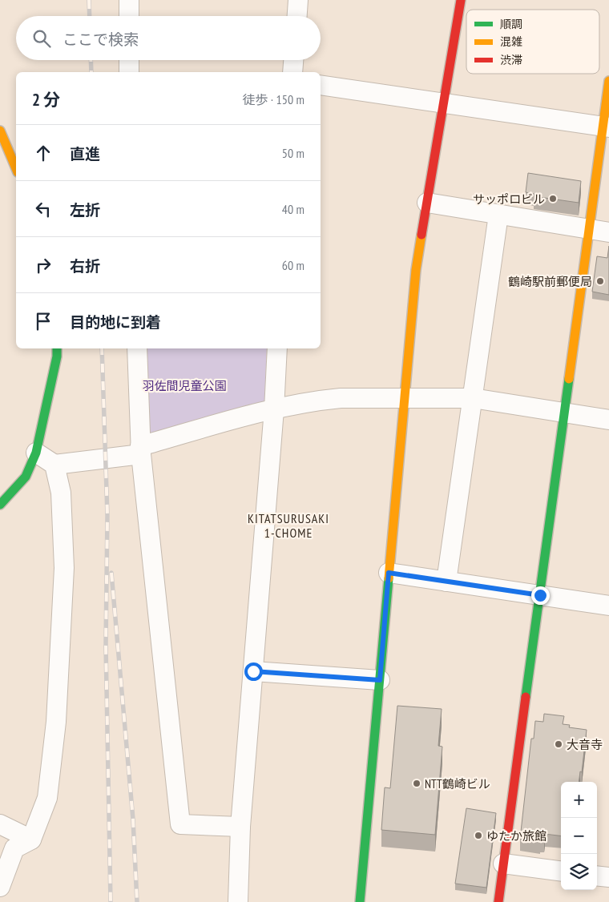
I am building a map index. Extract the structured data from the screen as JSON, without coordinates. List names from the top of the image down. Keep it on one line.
{"districts":["KITATSURUSAKI 1-CHOME"],"parks":["羽佐間児童公園"],"places":["サッポロビル","鶴崎駅前郵便局","大音寺","NTT鶴崎ビル","ゆたか旅館"],"legend":["順調","混雑","渋滞"],"page":{"search":"ここで検索","heading":["2 分","徒歩 · 150 m"],"list":[["直進","50 m"],["左折","40 m"],["右折","60 m"],"目的地に到着"],"map_buttons":["+","−"]}}
